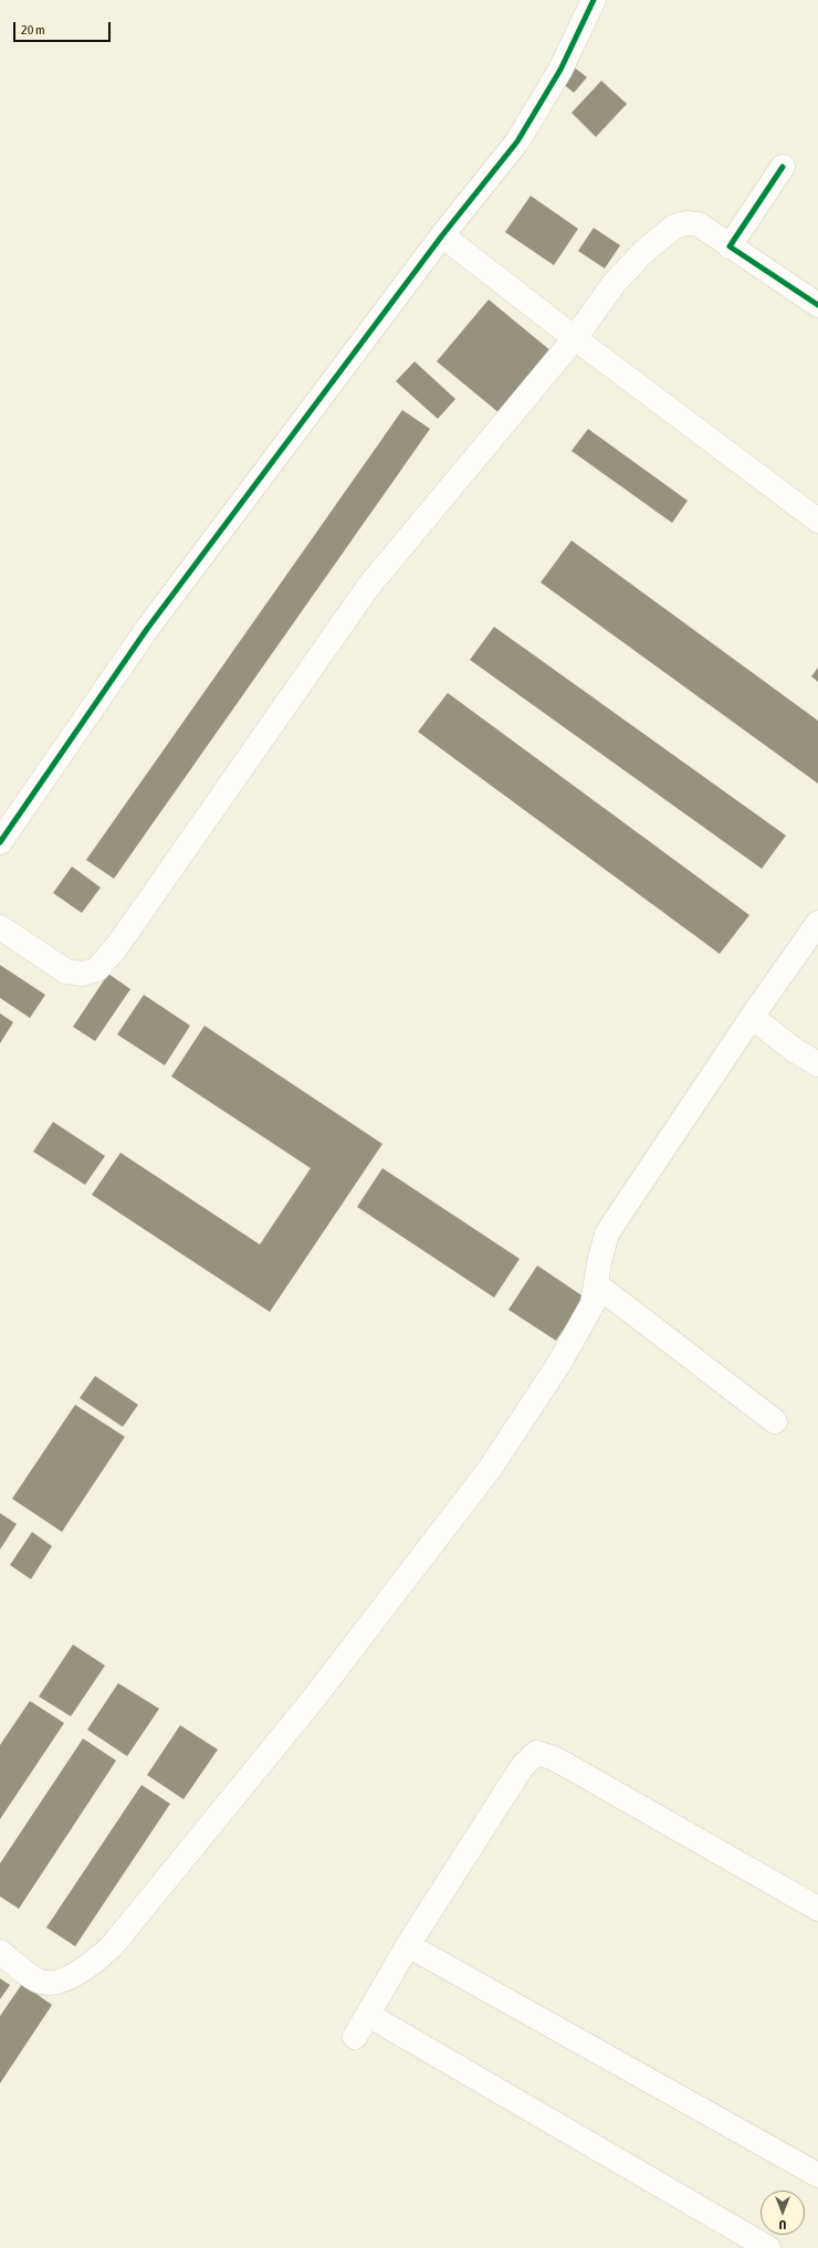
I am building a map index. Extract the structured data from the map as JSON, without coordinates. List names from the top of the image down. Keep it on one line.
{"scale_bar":"20 m","north":"bottom"}
